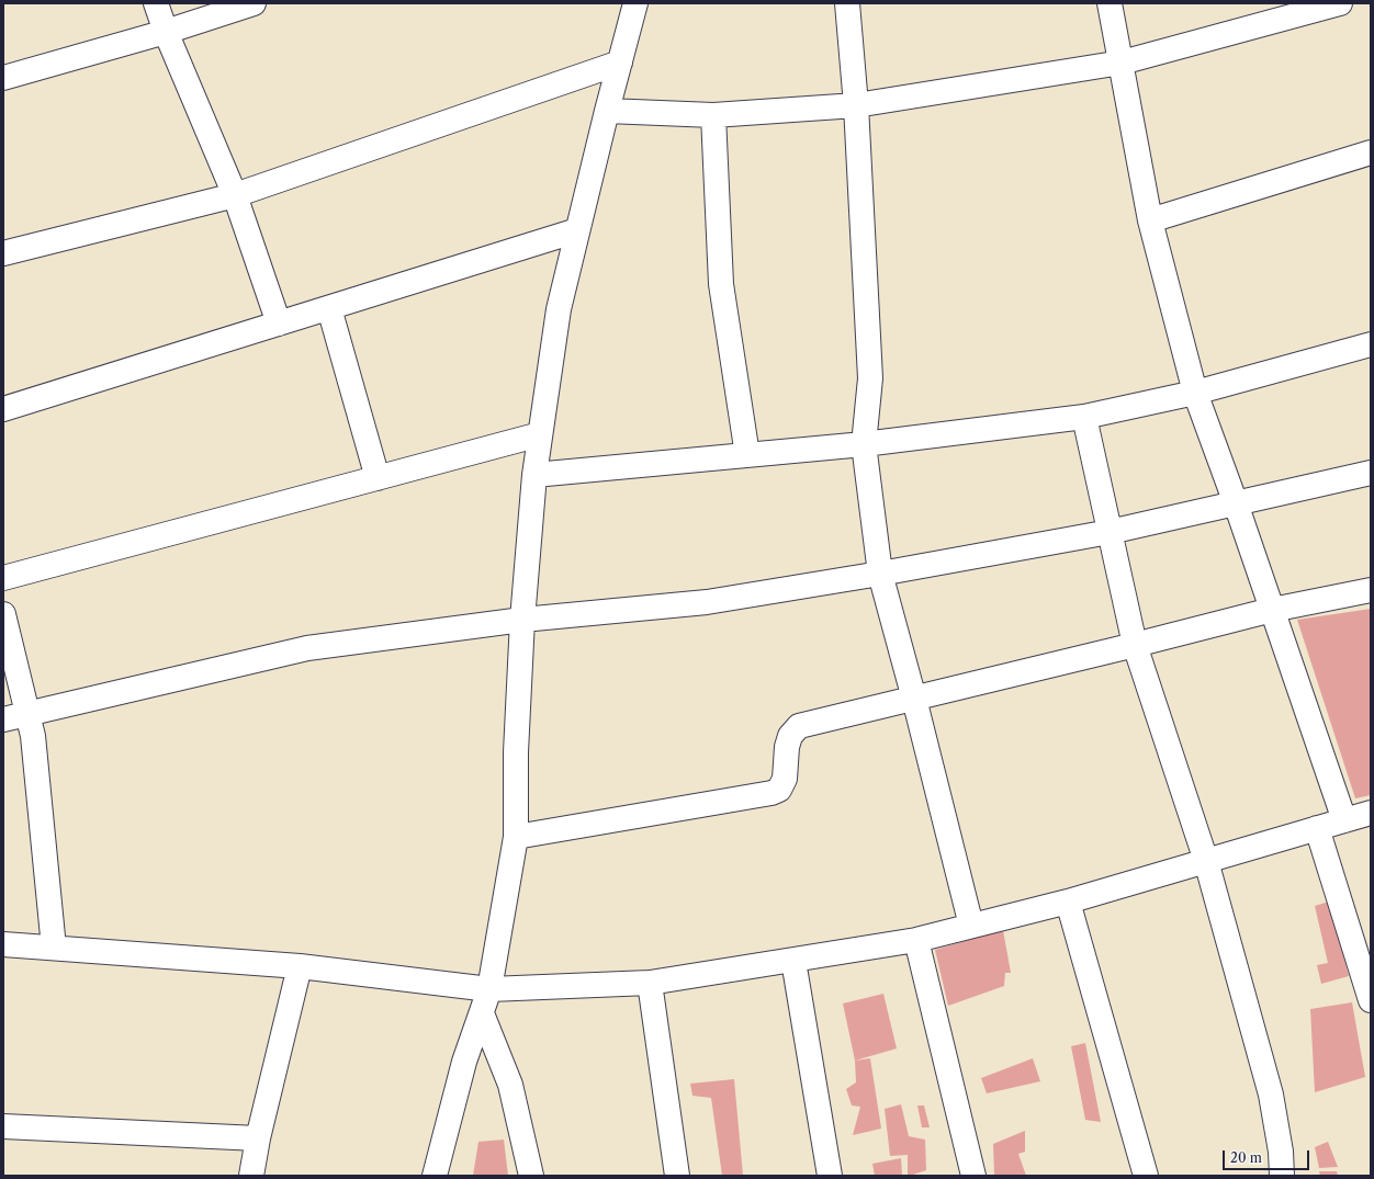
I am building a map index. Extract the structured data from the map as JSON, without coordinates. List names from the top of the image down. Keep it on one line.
{"scale_bar":"20 m"}
